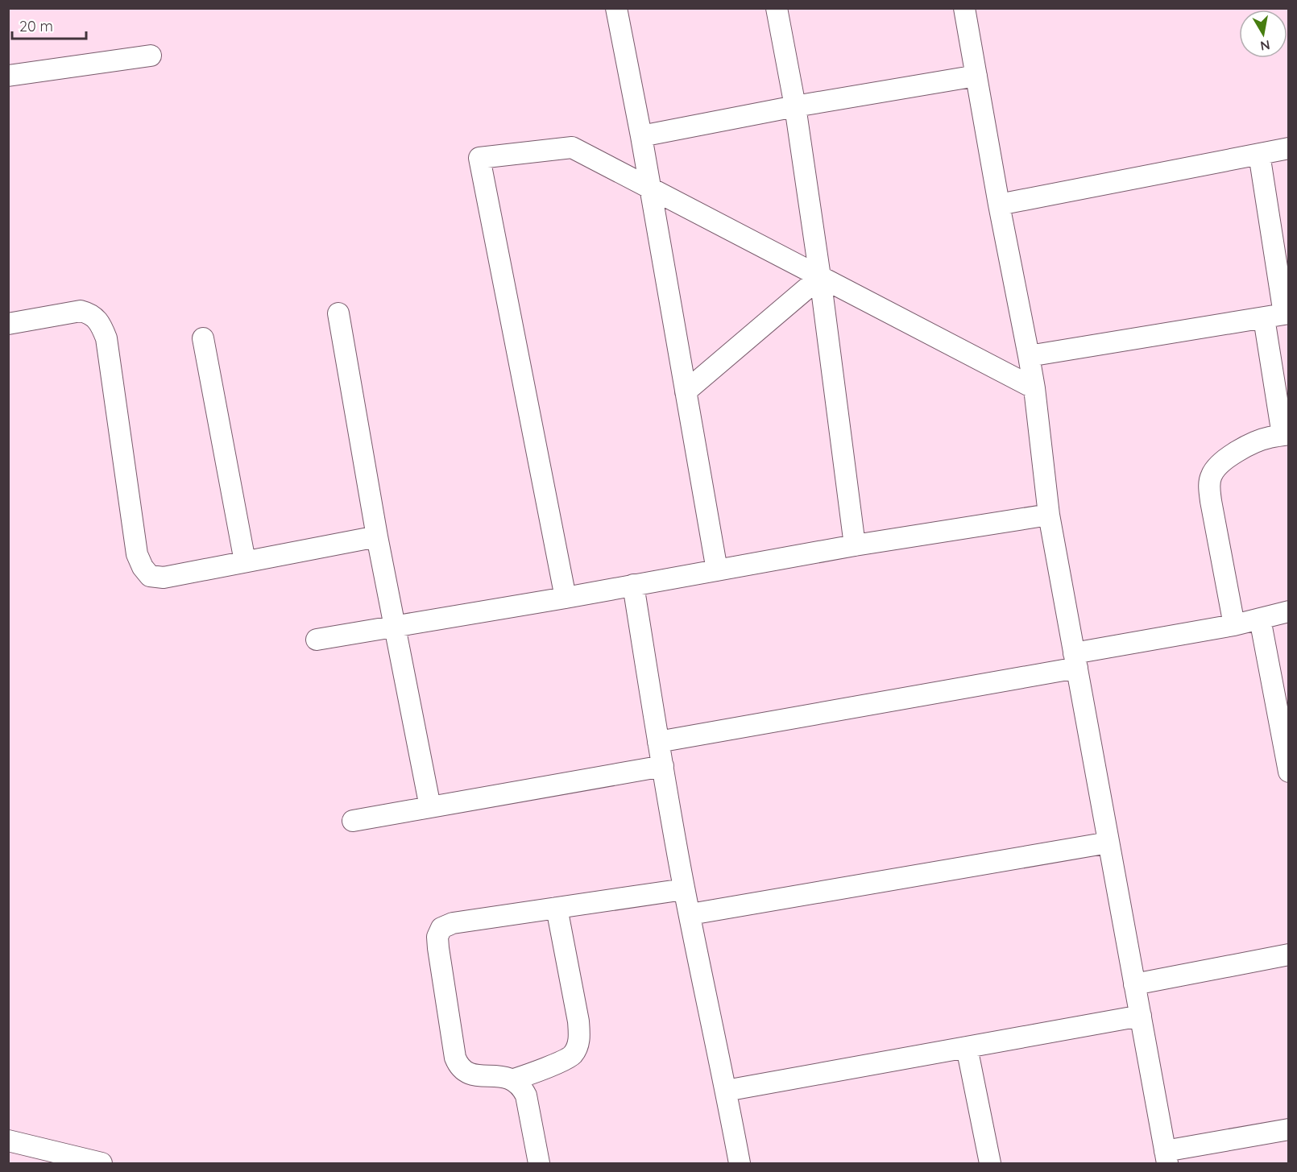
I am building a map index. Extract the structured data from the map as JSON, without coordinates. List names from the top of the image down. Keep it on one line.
{"scale_bar":"20 m","north":"bottom"}
